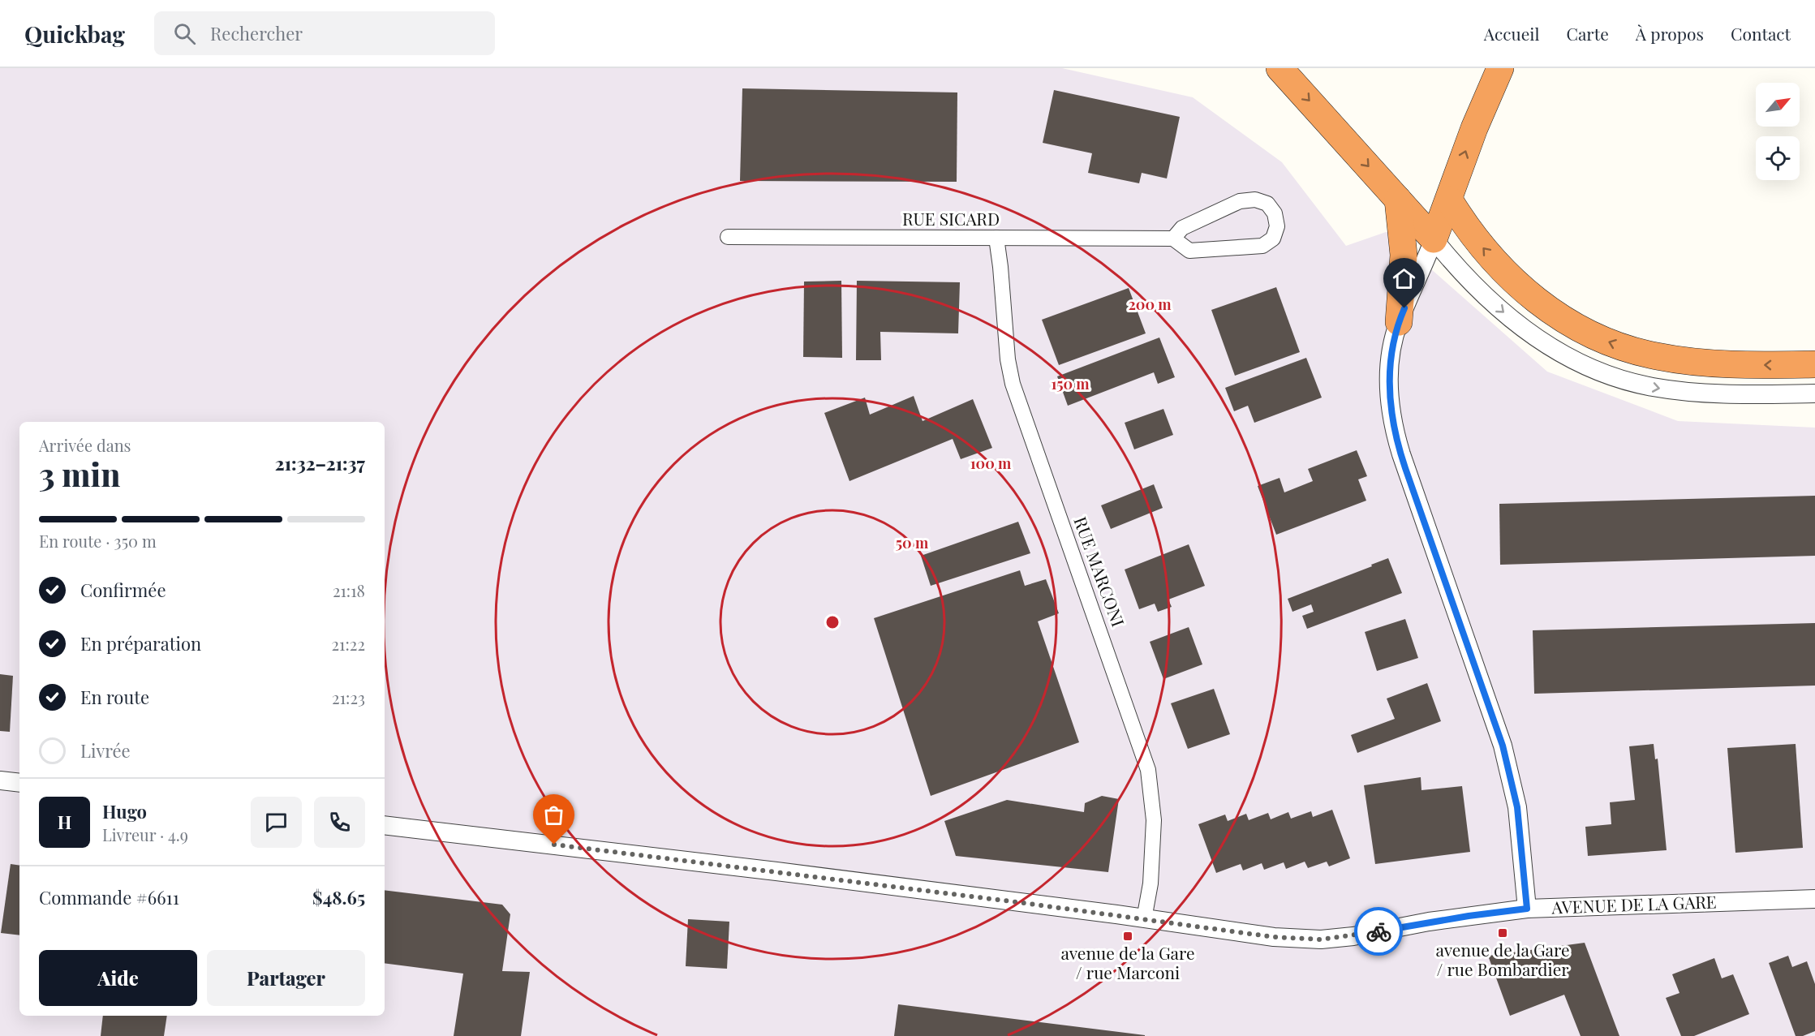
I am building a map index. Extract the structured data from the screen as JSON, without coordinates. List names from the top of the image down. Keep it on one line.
{"streets":{"street":["RUE SICARD","RUE MARCONI","AVENUE DE LA GARE"]},"crossings":[["RUE SICARD","RUE MARCONI"],["RUE MARCONI","AVENUE DE LA GARE"]],"places":{"transit":["avenue de la Gare / rue Bombardier","avenue de la Gare / rue Marconi"]},"north":"top right","page":{"header":"Quickbag","search":"Rechercher","nav":["Accueil","Carte","À propos","Contact"],"heading":["3 min","Arrivée dans","21:32–21:37"],"panel":["Hugo","Livreur · 4.9","Commande #6611","$48.65"],"bar":"En route · 350 m","list":[["Confirmée","21:18"],["En préparation","21:22"],["En route","21:23"],"Livrée"],"round":"H","buttons":["Aide","Partager"]},"rings":["200 m","150 m","100 m","50 m"]}
